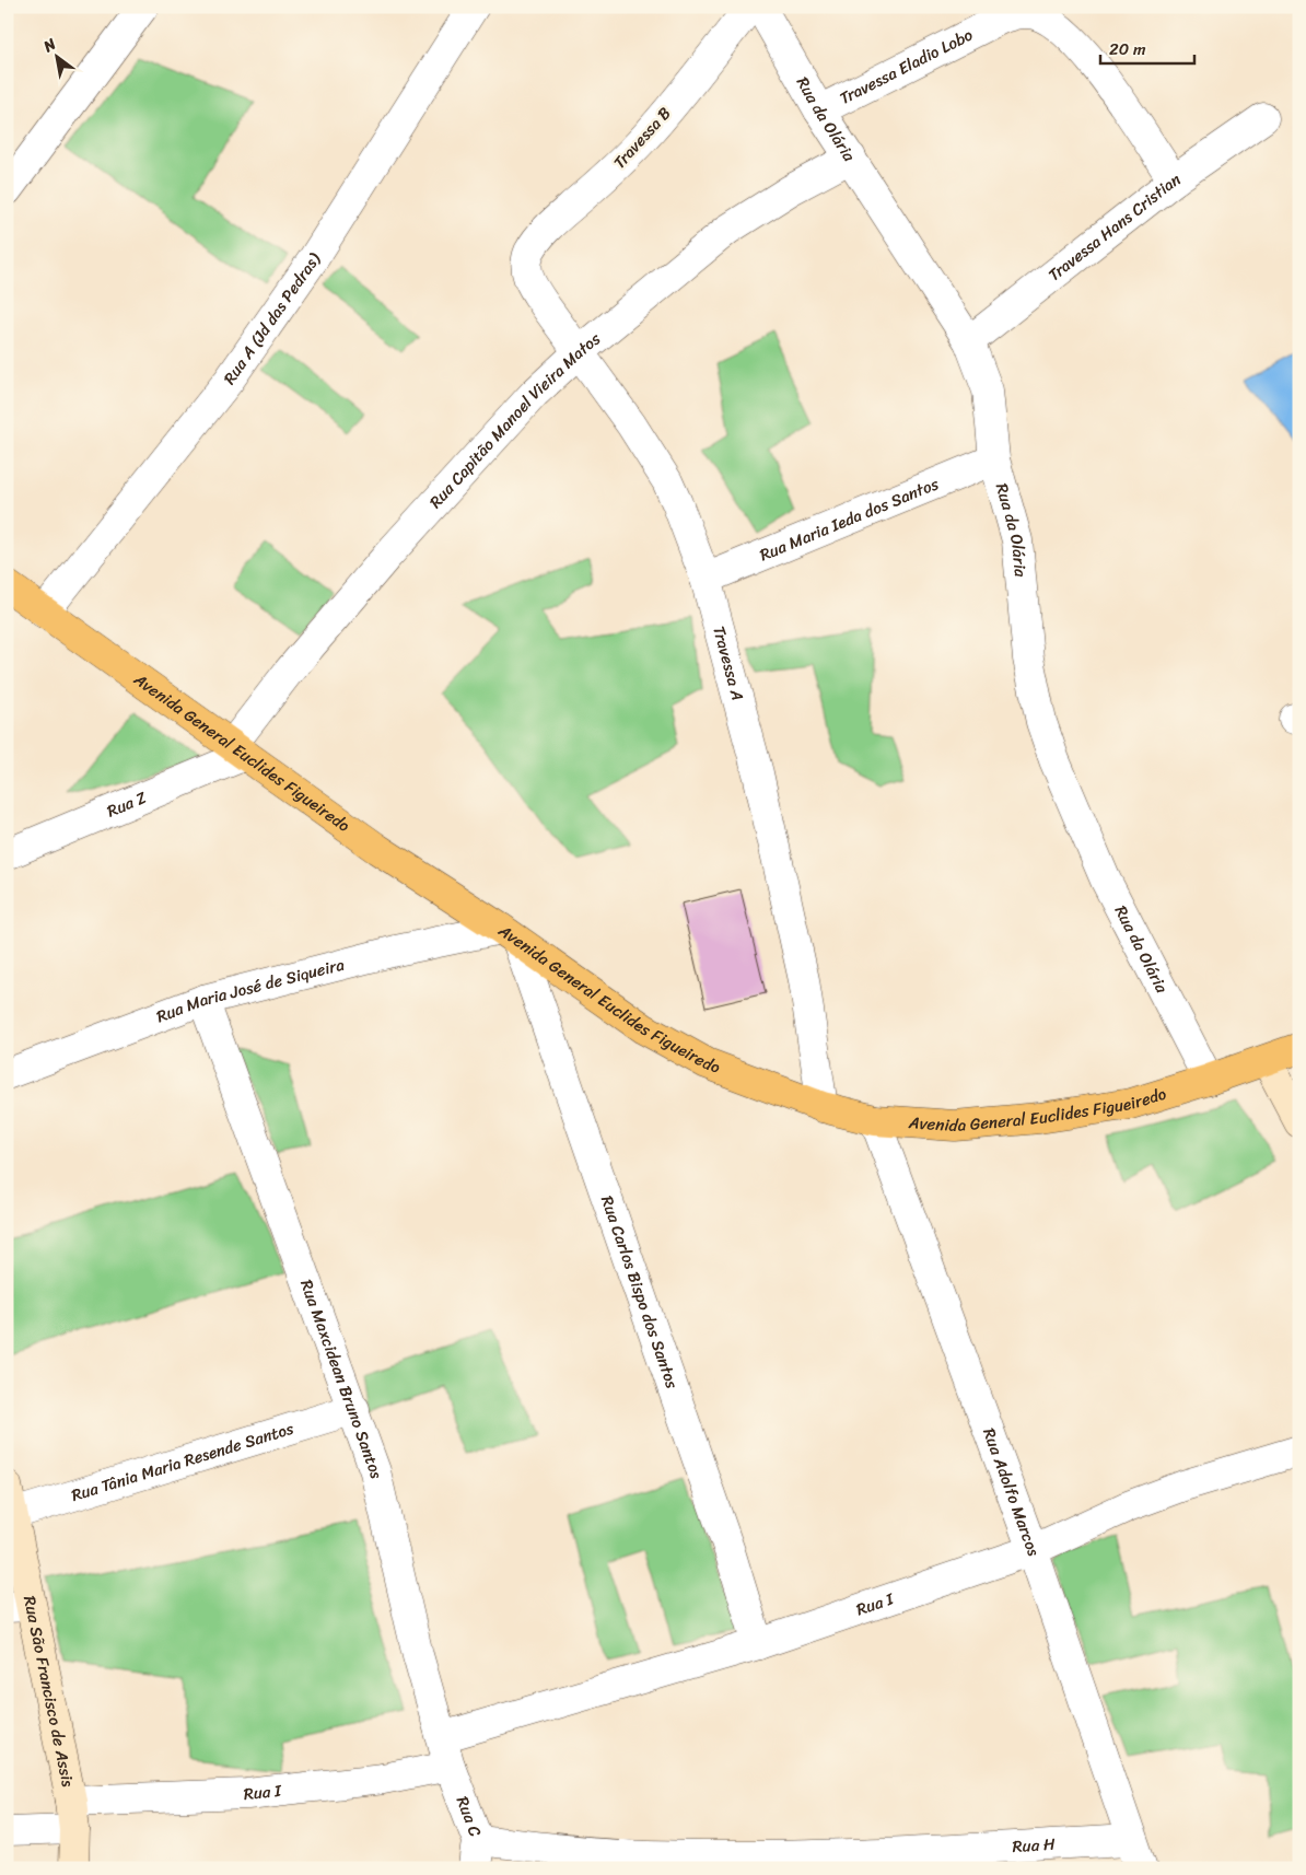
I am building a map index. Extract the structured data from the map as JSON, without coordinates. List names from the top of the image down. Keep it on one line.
{"streets":{"main road":["Avenida General Euclides Figueiredo"],"street":["Travessa Eladio Lobo","Rua da Olária","Travessa B","Travessa Hans Cristian","Rua A (Jd das Pedras)","Rua Capitão Manoel Vieira Matos","Rua Maria Ieda dos Santos","Travessa A","Rua Z","Rua Maria José de Siqueira","Rua Carlos Bispo dos Santos","Rua Maxcidean Bruno Santos","Rua Tânia Maria Resende Santos","Rua Adolfo Marcos","Rua I","Rua São Francisco de Assis","Rua C","Rua H"]},"crossings":[["Travessa Eladio Lobo","Rua da Olária"],["Travessa Eladio Lobo","Travessa Hans Cristian"],["Rua da Olária","Travessa Hans Cristian"],["Rua da Olária","Rua Capitão Manoel Vieira Matos"],["Rua da Olária","Rua Maria Ieda dos Santos"],["Rua da Olária","Avenida General Euclides Figueiredo"],["Travessa B","Travessa A"],["Rua A (Jd das Pedras)","Avenida General Euclides Figueiredo"],["Rua Capitão Manoel Vieira Matos","Travessa A"],["Rua Capitão Manoel Vieira Matos","Avenida General Euclides Figueiredo"],["Rua Capitão Manoel Vieira Matos","Rua Z"],["Rua Maria Ieda dos Santos","Travessa A"],["Travessa A","Avenida General Euclides Figueiredo"],["Avenida General Euclides Figueiredo","Rua Z"],["Avenida General Euclides Figueiredo","Rua Maria José de Siqueira"],["Avenida General Euclides Figueiredo","Rua Carlos Bispo dos Santos"],["Avenida General Euclides Figueiredo","Rua Adolfo Marcos"],["Rua Maria José de Siqueira","Rua Carlos Bispo dos Santos"],["Rua Maria José de Siqueira","Rua Maxcidean Bruno Santos"],["Rua Carlos Bispo dos Santos","Rua I"],["Rua Maxcidean Bruno Santos","Rua Tânia Maria Resende Santos"],["Rua Maxcidean Bruno Santos","Rua I"],["Rua Maxcidean Bruno Santos","Rua C"],["Rua Tânia Maria Resende Santos","Rua São Francisco de Assis"],["Rua Adolfo Marcos","Rua I"],["Rua Adolfo Marcos","Rua H"],["Rua I","Rua São Francisco de Assis"],["Rua I","Rua C"],["Rua C","Rua H"]],"scale_bar":"20 m","north":"top left"}
